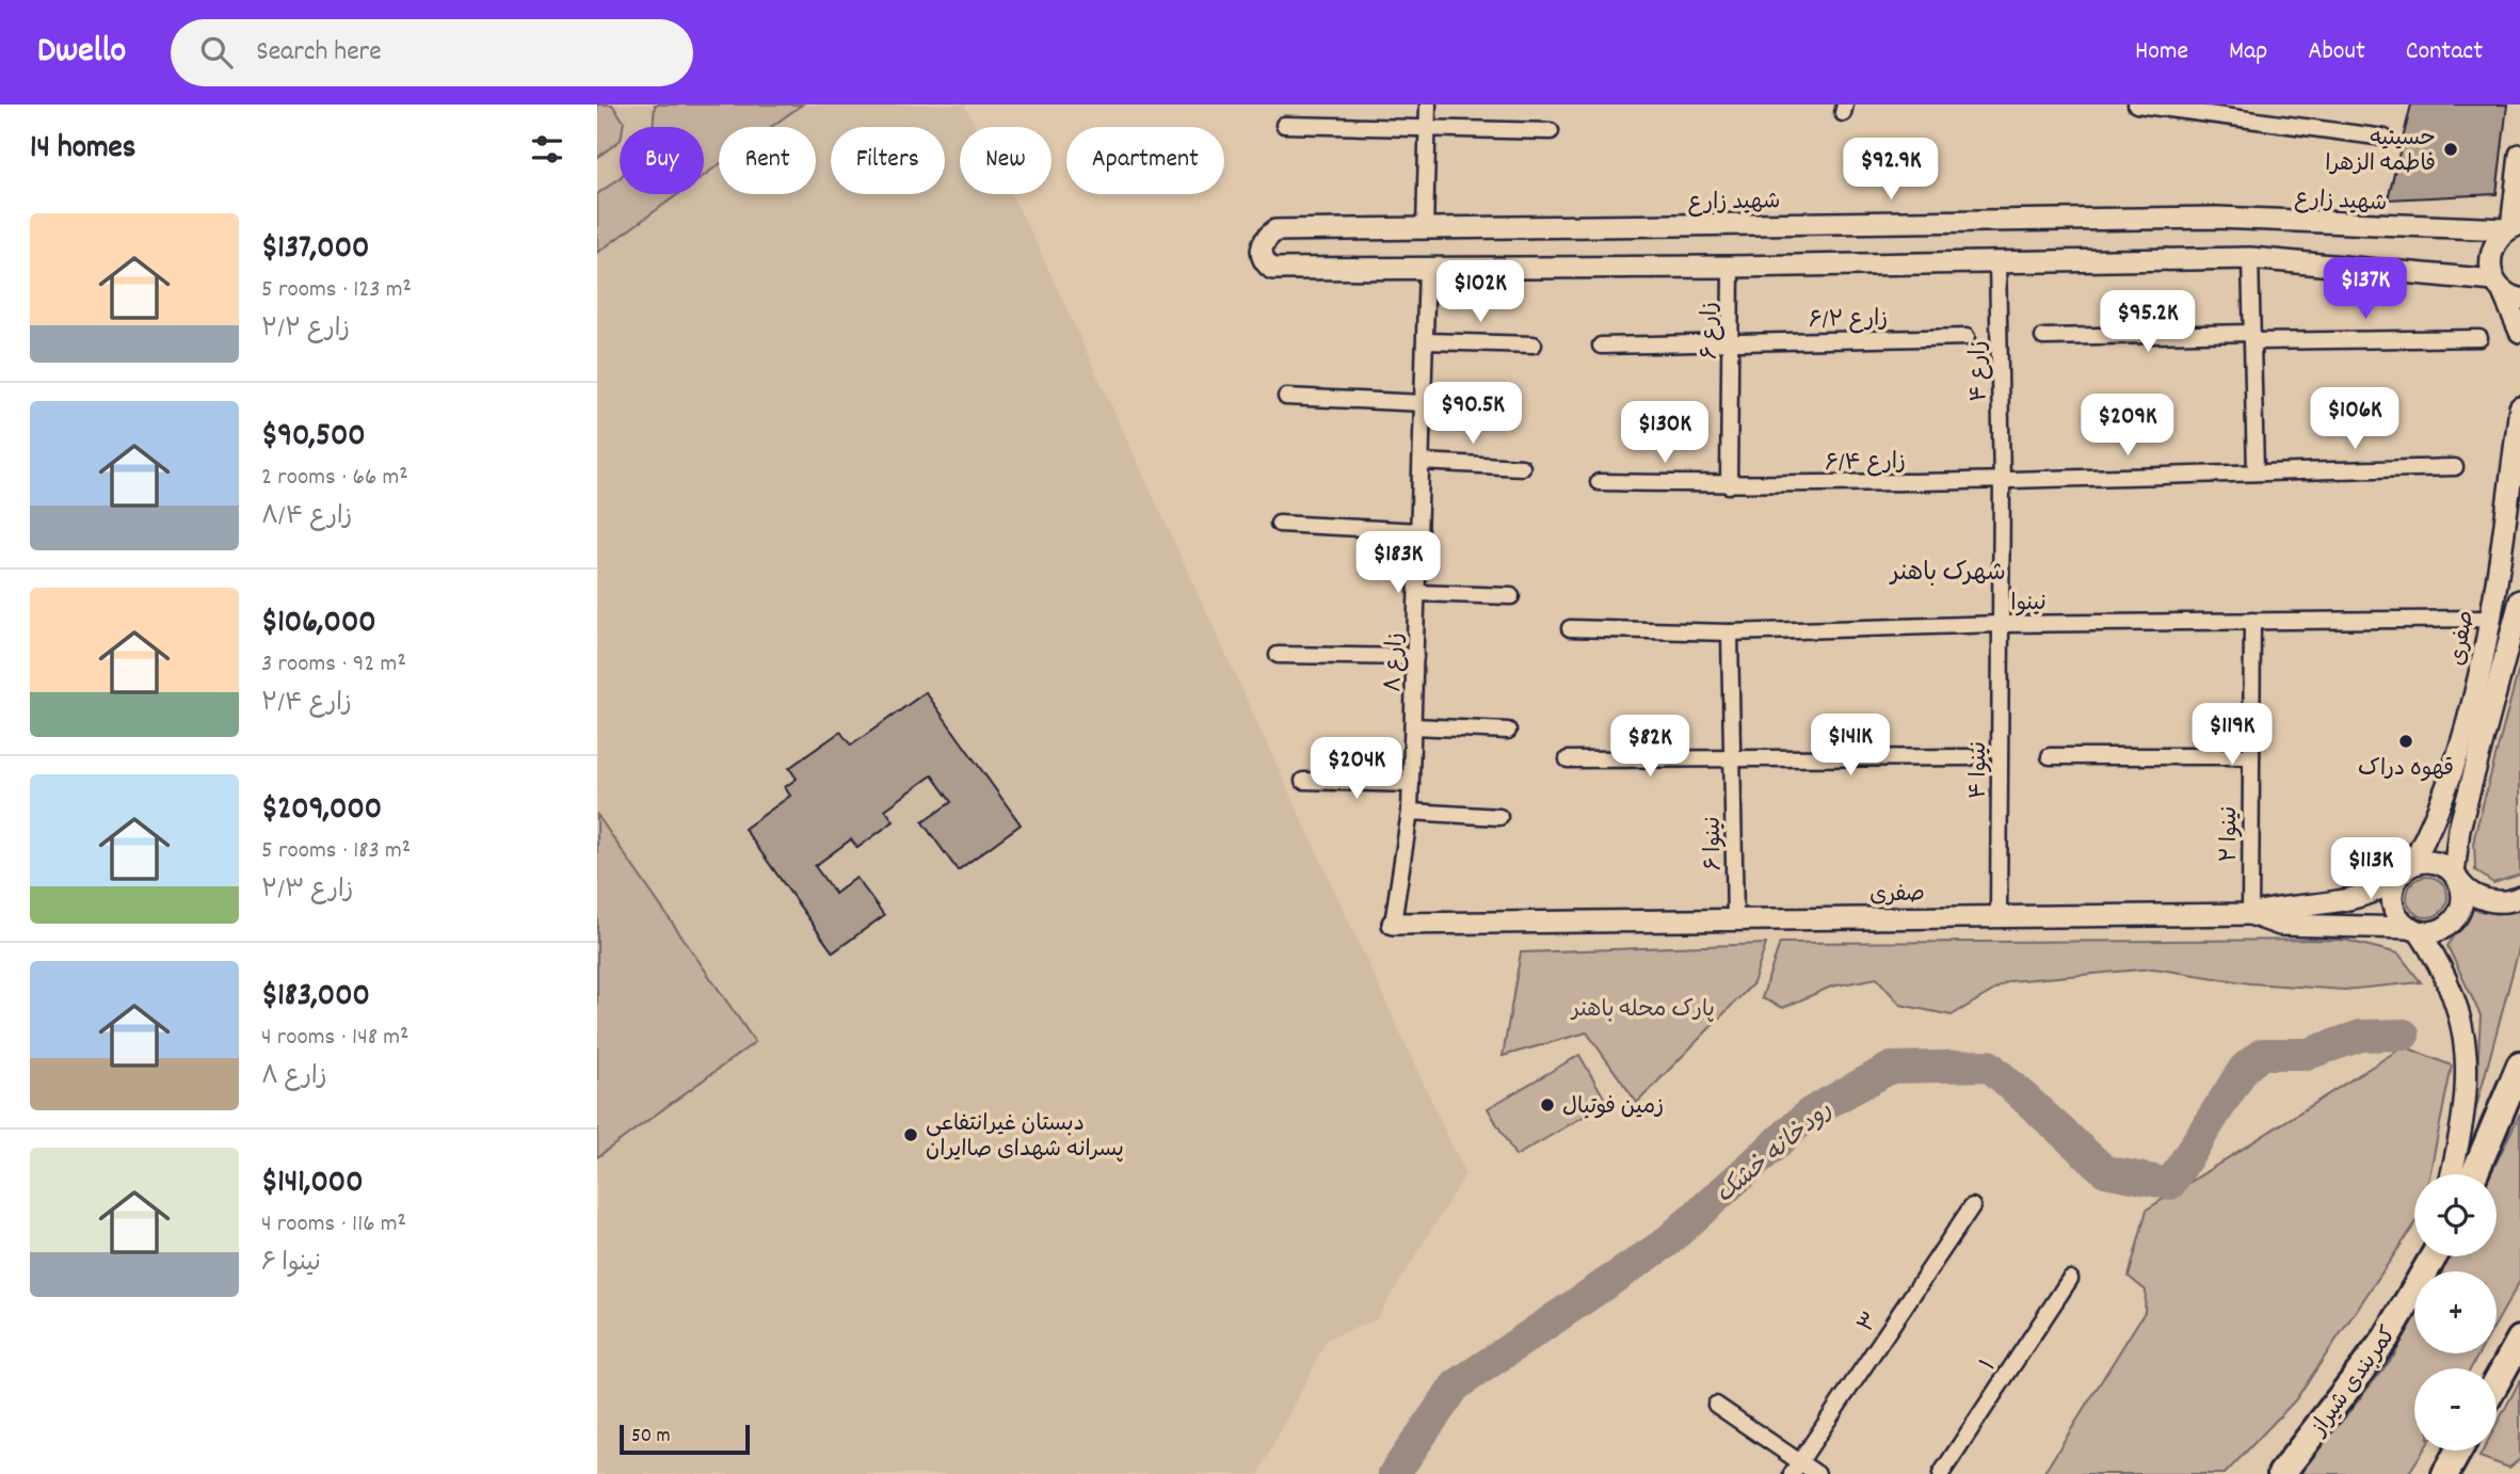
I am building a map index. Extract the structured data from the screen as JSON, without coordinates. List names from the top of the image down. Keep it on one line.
{"streets":{"highway":["کمربندی شیراز"],"street":["شهید زارع","۶/۲ زارع","۶ زارع","۴ زارع","۶/۴ زارع","نینوا","صفری","۸ زارع","۴ نینوا","۲ نینوا","۶ نینوا","۳","۱"]},"crossings":[["شهید زارع","۸ زارع"],["۶/۲ زارع","۶ زارع"],["۶ زارع","۶/۴ زارع"],["۴ زارع","۶/۴ زارع"],["۴ زارع","نینوا"],["۴ زارع","۴ نینوا"],["نینوا","صفری"],["نینوا","۴ نینوا"],["نینوا","۲ نینوا"],["نینوا","۶ نینوا"],["صفری","۸ زارع"],["صفری","۴ نینوا"],["صفری","۲ نینوا"],["صفری","۶ نینوا"]],"districts":["شهرک باهنر"],"water":["رودخانه خشک"],"parks":["پارک محله باهنر"],"places":["حسینیه فاطمه الزهرا","قهوه دراک","زمین فوتبال","دبستان غیرانتفاعی پسرانه شهدای صاایران"],"scale_bar":"50 m","page":{"header":"Dwello","search":"Search here","nav":["Home","Map","About","Contact"],"heading":"14 homes","chip":["Buy","Rent","Filters","New","Apartment"],"price":["$92.9K","$137K","$102K","$95.2K","$90.5K","$106K","$209K","$130K","$183K","$119K","$141K","$82K","$204K","$113K"],"list":[{"name":"$137,000","note":"5 rooms · 123 m² · ۲/۲ زارع"},{"name":"$90,500","note":"2 rooms · 66 m² · ۸/۴ زارع"},{"name":"$106,000","note":"3 rooms · 92 m² · ۲/۴ زارع"},{"name":"$209,000","note":"5 rooms · 183 m² · ۲/۳ زارع"},{"name":"$183,000","note":"4 rooms · 148 m² · ۸ زارع"},{"name":"$141,000","note":"4 rooms · 116 m² · ۶ نینوا"}],"map_buttons":["+","−"],"scale":"50 m"}}
